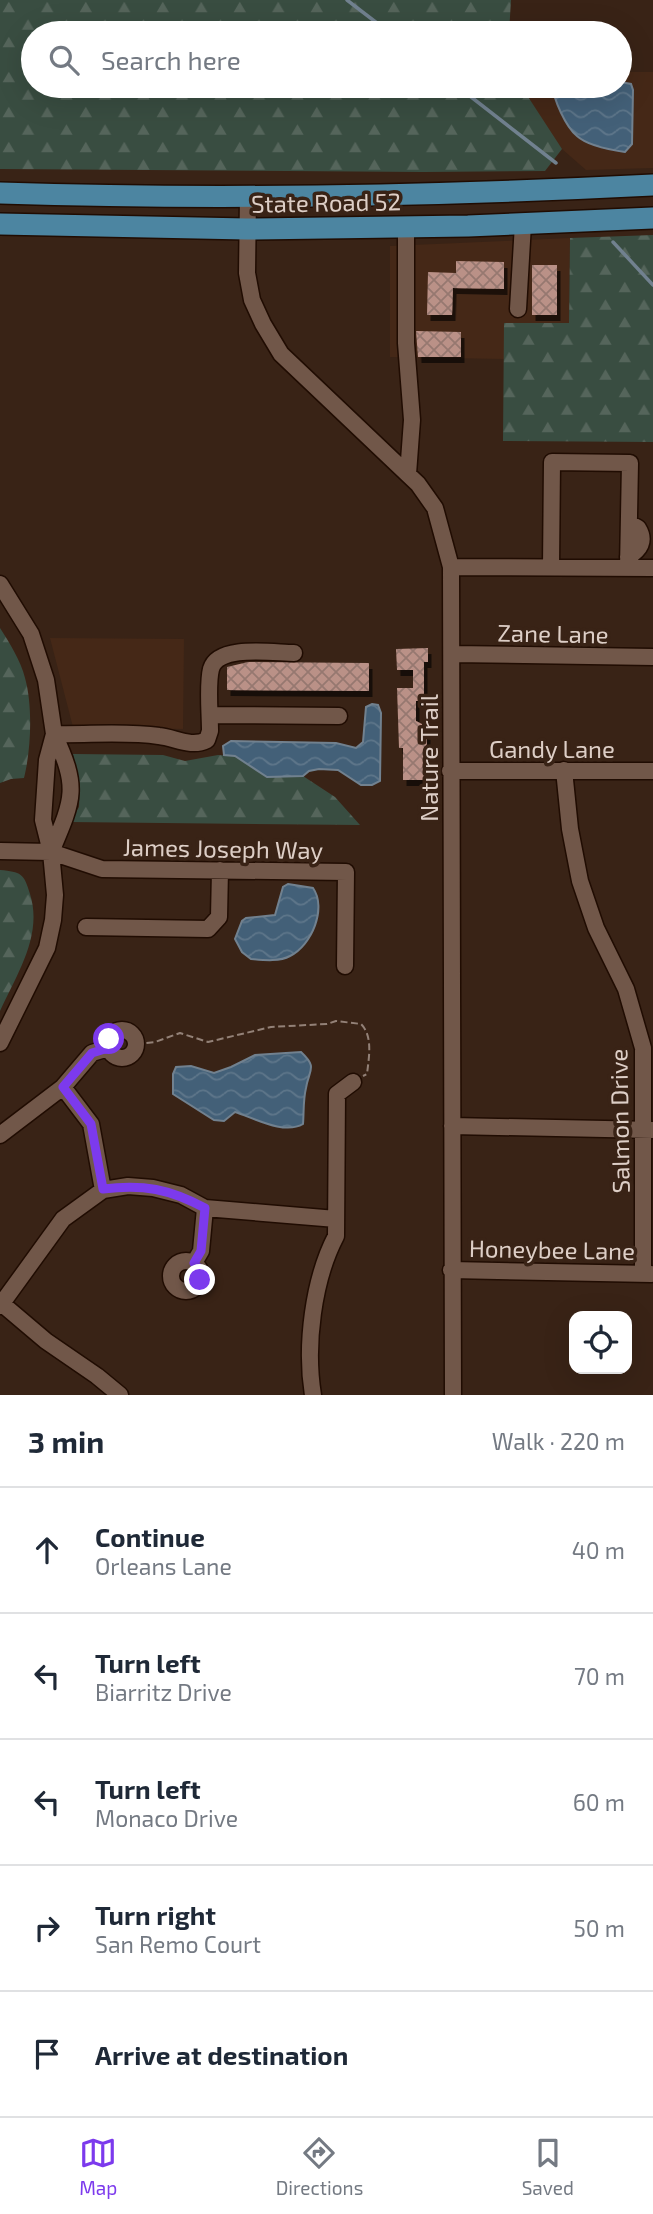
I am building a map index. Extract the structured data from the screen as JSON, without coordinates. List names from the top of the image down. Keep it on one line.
{"streets":{"main road":["State Road 52"],"street":["Zane Lane","Gandy Lane","Nature Trail","James Joseph Way","Salmon Drive","Honeybee Lane"]},"crossings":[["State Road 52","Nature Trail"],["Zane Lane","Nature Trail"],["Gandy Lane","Nature Trail"],["Gandy Lane","Salmon Drive"],["Nature Trail","Honeybee Lane"],["Salmon Drive","Honeybee Lane"]],"page":{"search":"Search here","heading":["3 min","Walk · 220 m"],"list":[["Continue","Orleans Lane","40 m"],["Turn left","Biarritz Drive","70 m"],["Turn left","Monaco Drive","60 m"],["Turn right","San Remo Court","50 m"],"Arrive at destination"],"nav":["Map","Directions","Saved"]}}
